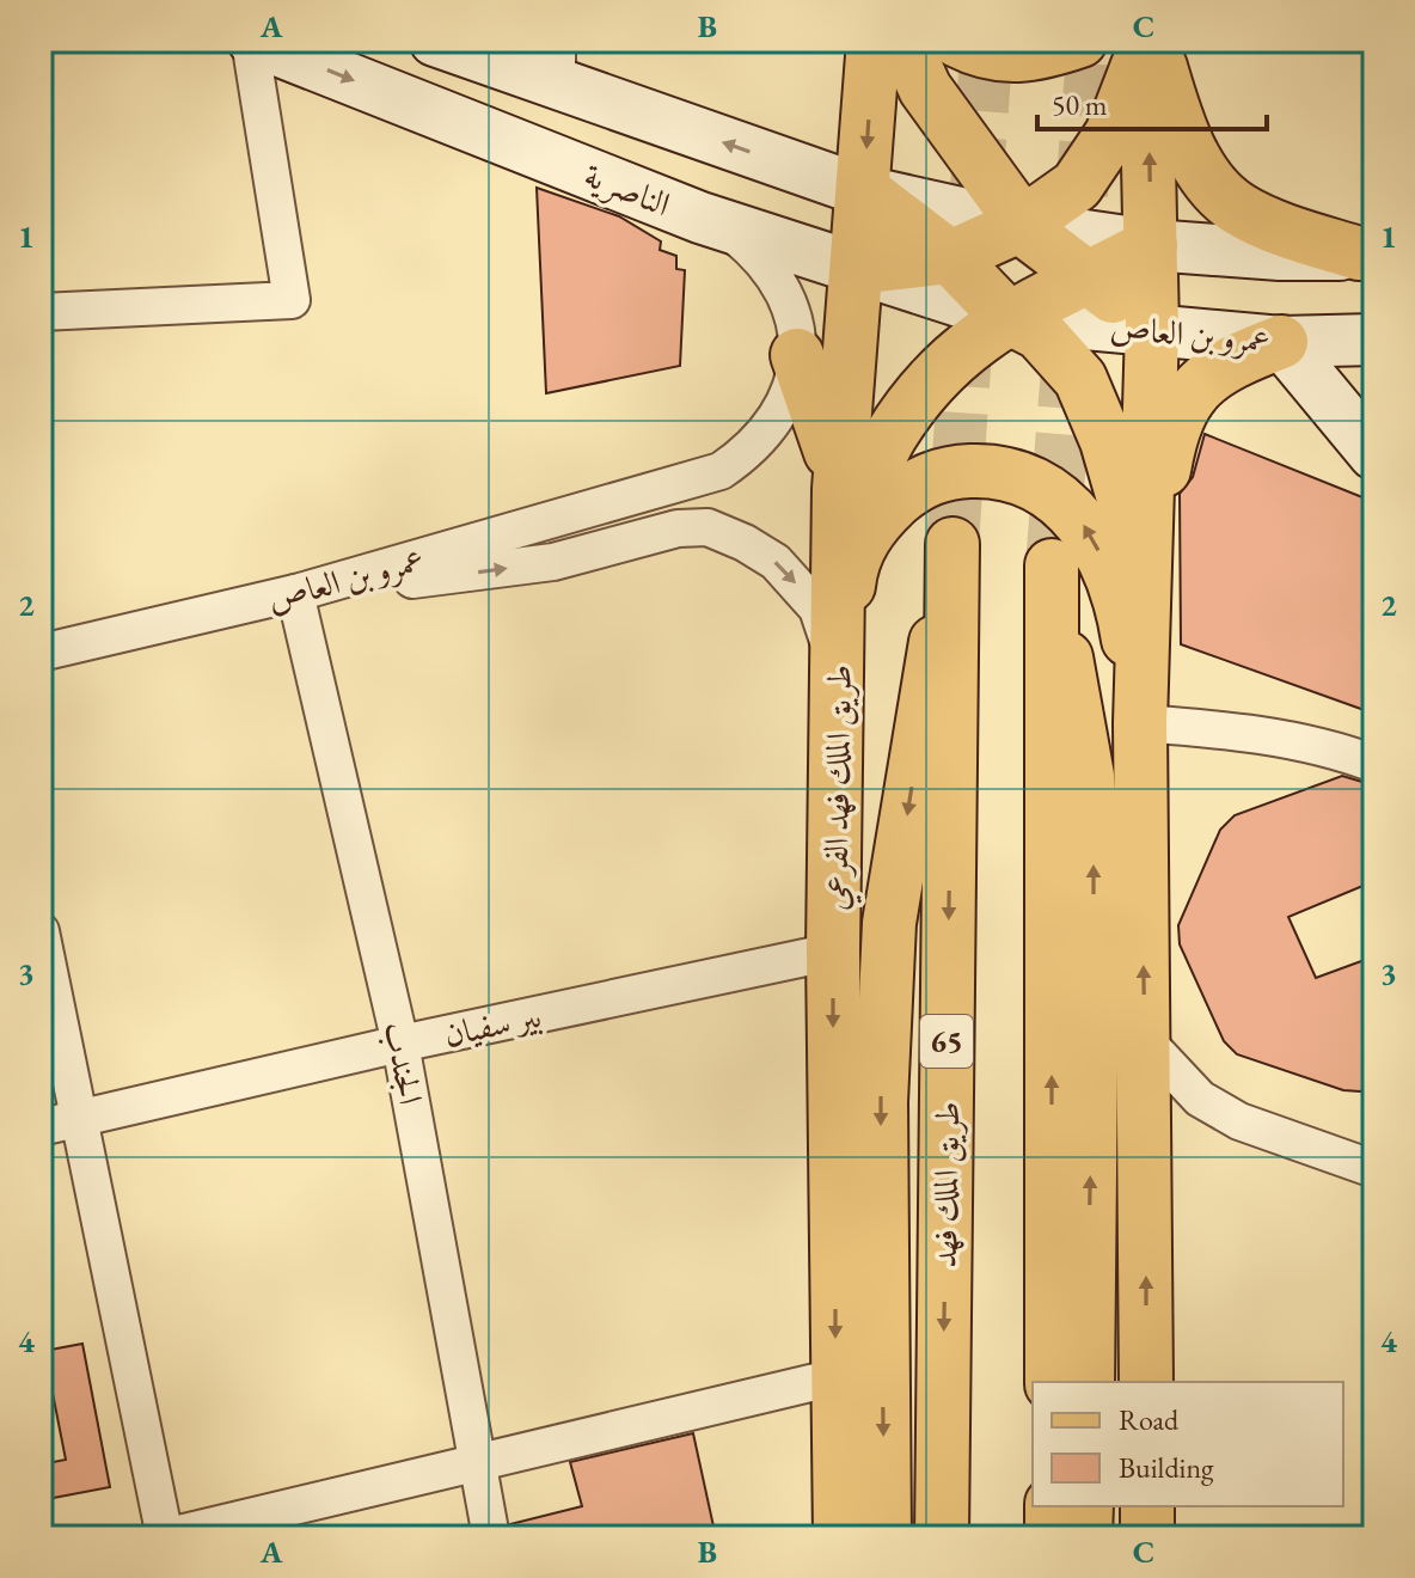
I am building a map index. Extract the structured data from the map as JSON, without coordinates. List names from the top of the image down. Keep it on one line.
{"streets":{"main road":["الناصرية","عمرو بن العاص","طريق الملك فهد الفرعي","65","طريق الملك فهد"],"street":["بير سفيان","الجندب"]},"crossings":[["الناصرية","عمرو بن العاص"],["الناصرية","طريق الملك فهد الفرعي"],["عمرو بن العاص","الجندب"],["طريق الملك فهد الفرعي","بير سفيان"],["بير سفيان","الجندب"]],"legend":["Road","Building"],"scale_bar":"50 m","grid":{"columns":["A","B","C"],"rows":["1","2","3","4"]}}
